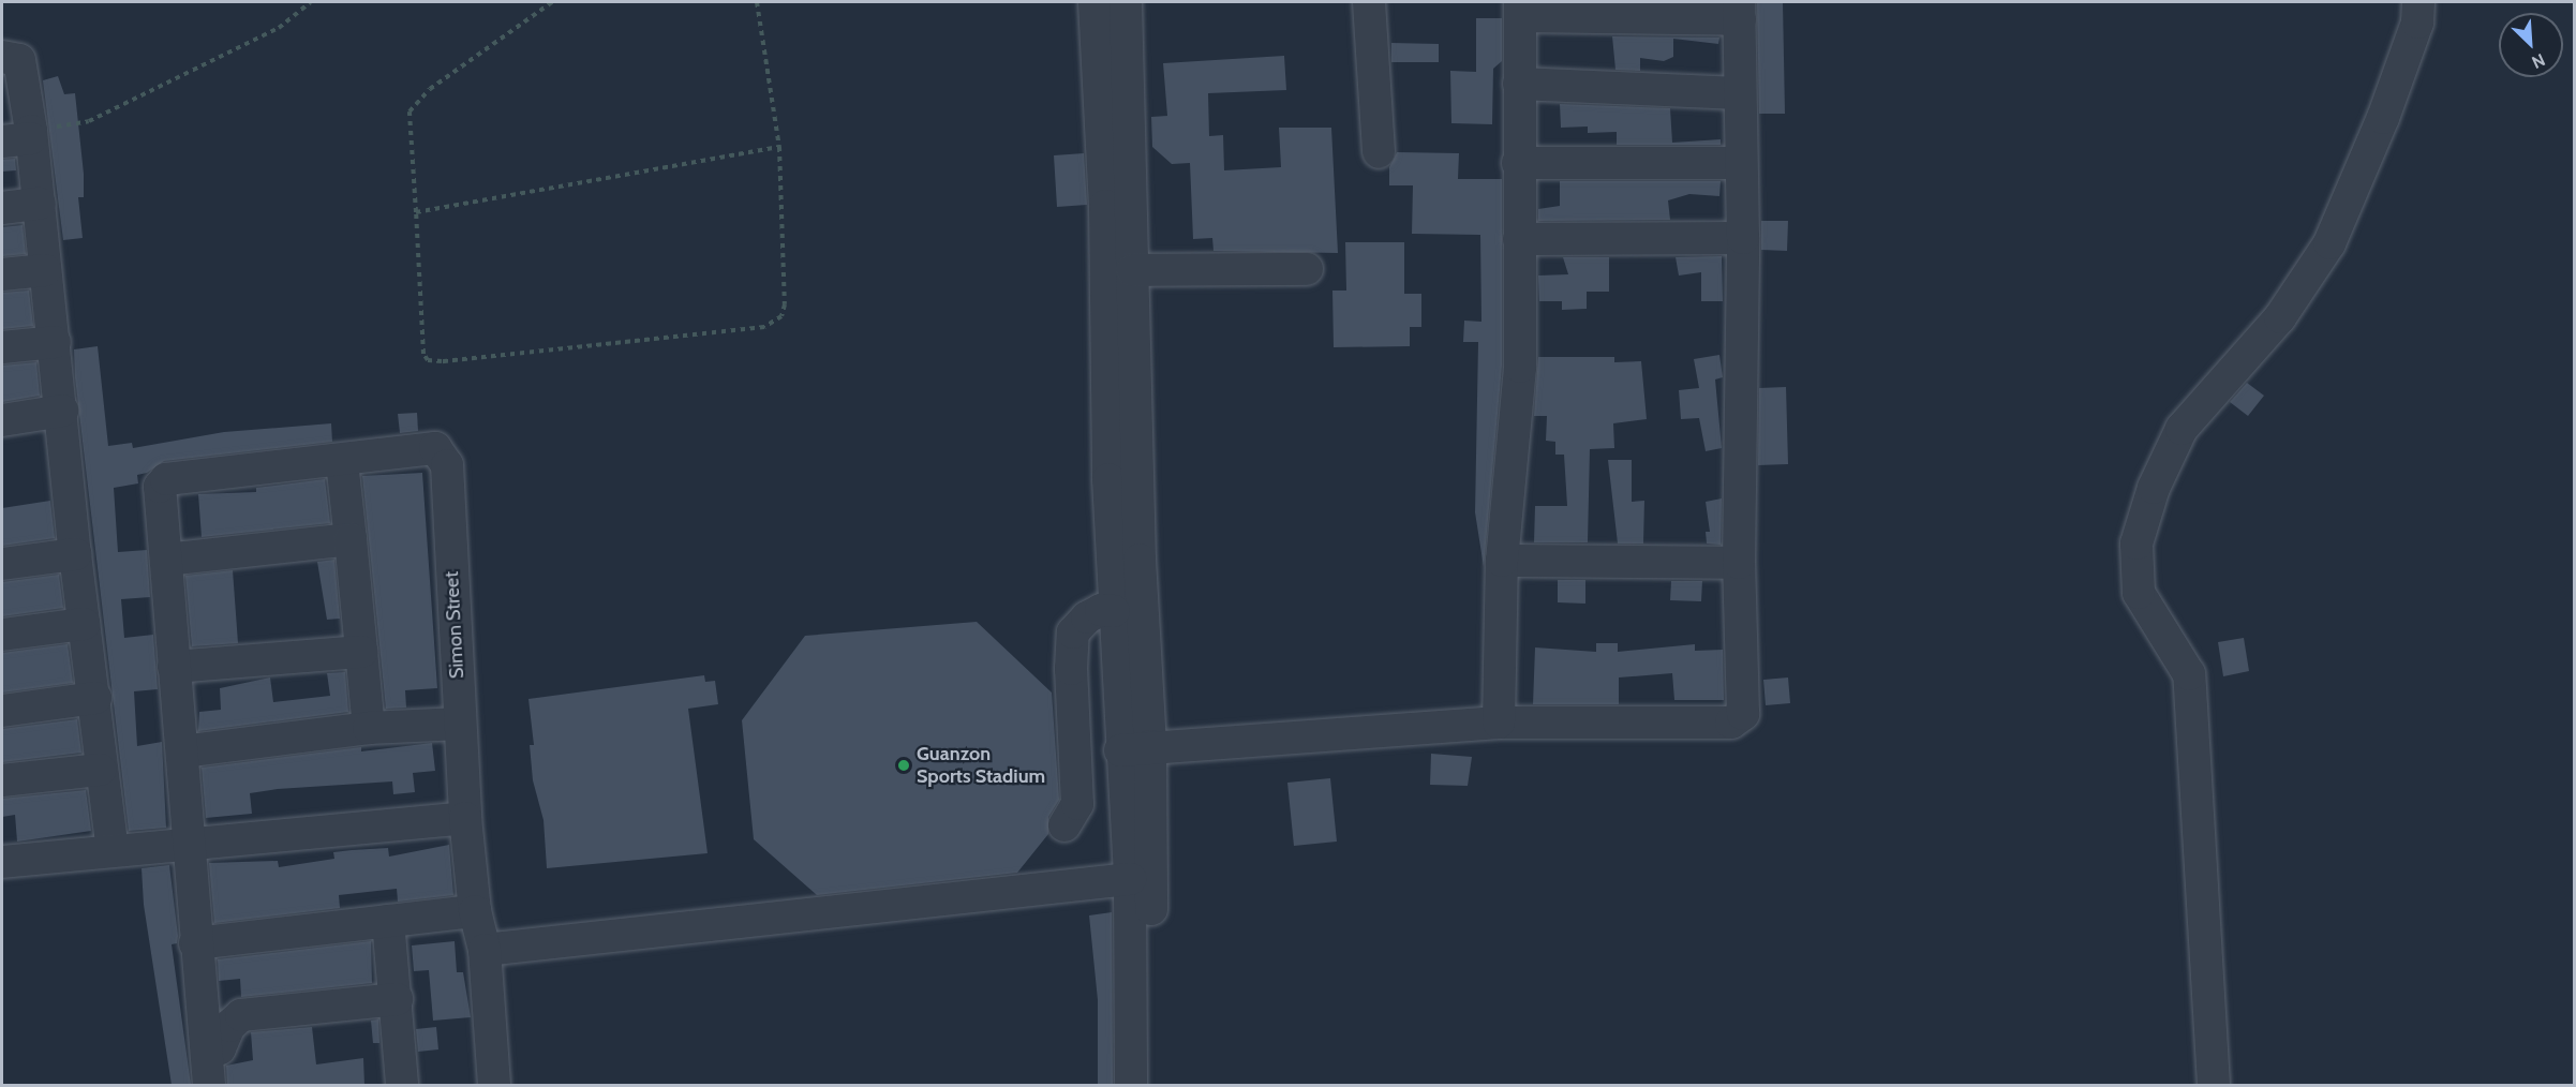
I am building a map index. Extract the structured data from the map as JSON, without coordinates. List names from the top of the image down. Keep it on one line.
{"streets":{"street":["Simon Street"]},"places":["Guanzon Sports Stadium"],"north":"bottom right"}
